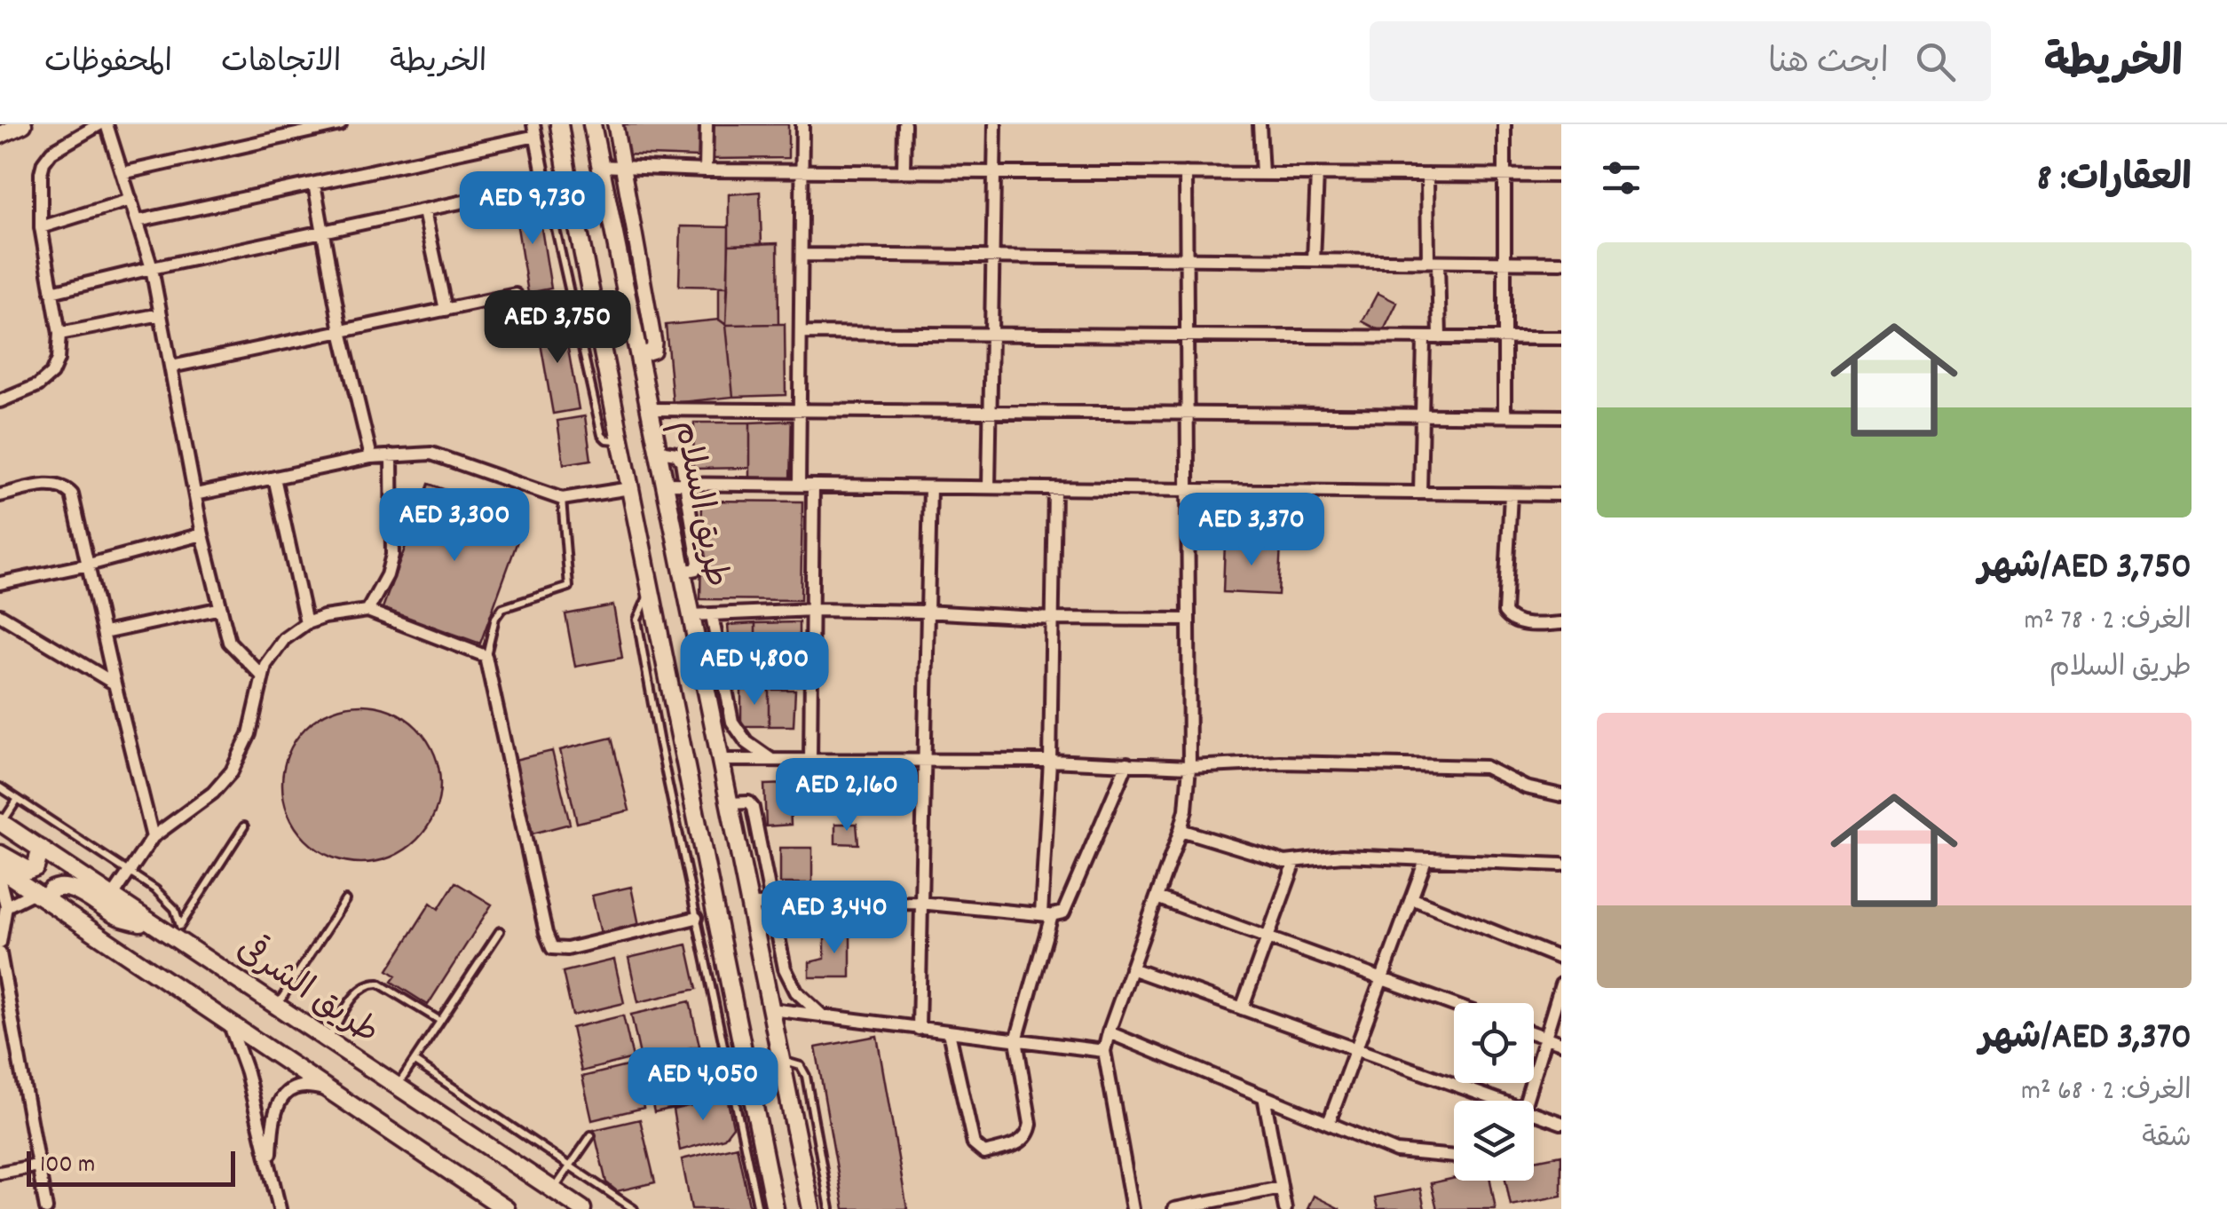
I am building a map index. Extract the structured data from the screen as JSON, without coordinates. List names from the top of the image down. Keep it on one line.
{"streets":{"main road":["طريق السلام","طريق الشرقى"]},"scale_bar":"100 m","page":{"header":"الخريطة","search":"ابحث هنا","nav":["الخريطة","الاتجاهات","المحفوظات"],"heading":"العقارات: 8","price":["AED 9,730","AED 3,750","AED 3,300","AED 3,370","AED 4,800","AED 2,160","AED 3,440","AED 4,050"],"list":[{"name":"AED 3,750/شهر","note":"الغرف: 2 · 78 m² · طريق السلام"},{"name":"AED 3,370/شهر","note":"الغرف: 2 · 68 m² · شقة"}],"scale":"100 m"}}
